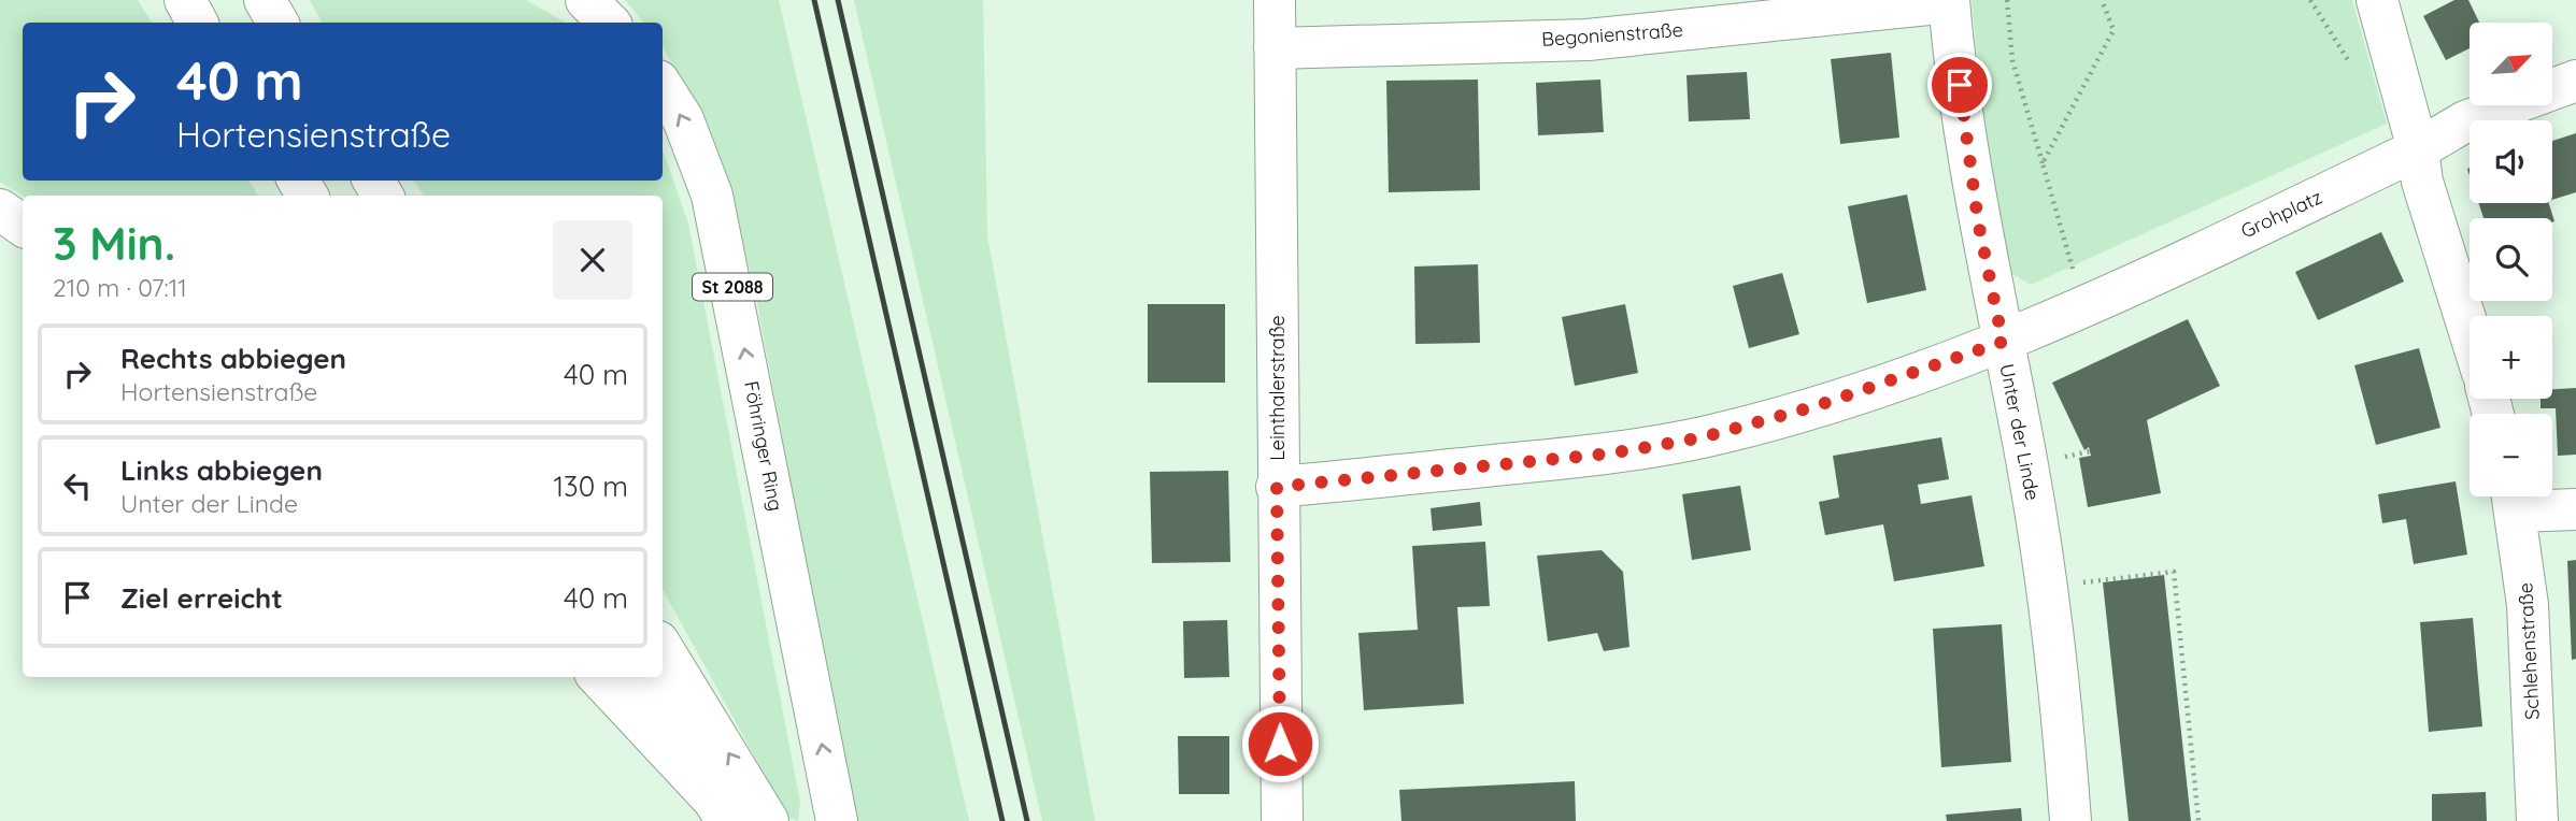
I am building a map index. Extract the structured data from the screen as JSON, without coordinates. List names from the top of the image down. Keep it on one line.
{"streets":{"main road":["Begonienstraße","Grohplatz","St 2088","Leinthalerstraße","Unter der Linde","Föhringer Ring","Schlehenstraße"]},"crossings":[["Begonienstraße","Leinthalerstraße"],["Begonienstraße","Unter der Linde"],["Grohplatz","Leinthalerstraße"],["Grohplatz","Unter der Linde"]],"north":"top right","page":{"map_buttons":["+","−"],"turn":["40 m","Hortensienstraße"],"heading":["3 Min.","210 m · 07:11"],"list":[{"name":"Rechts abbiegen","note":"Hortensienstraße","value":"40 m"},{"name":"Links abbiegen","note":"Unter der Linde","value":"130 m"},{"name":"Ziel erreicht","value":"40 m"}]}}
